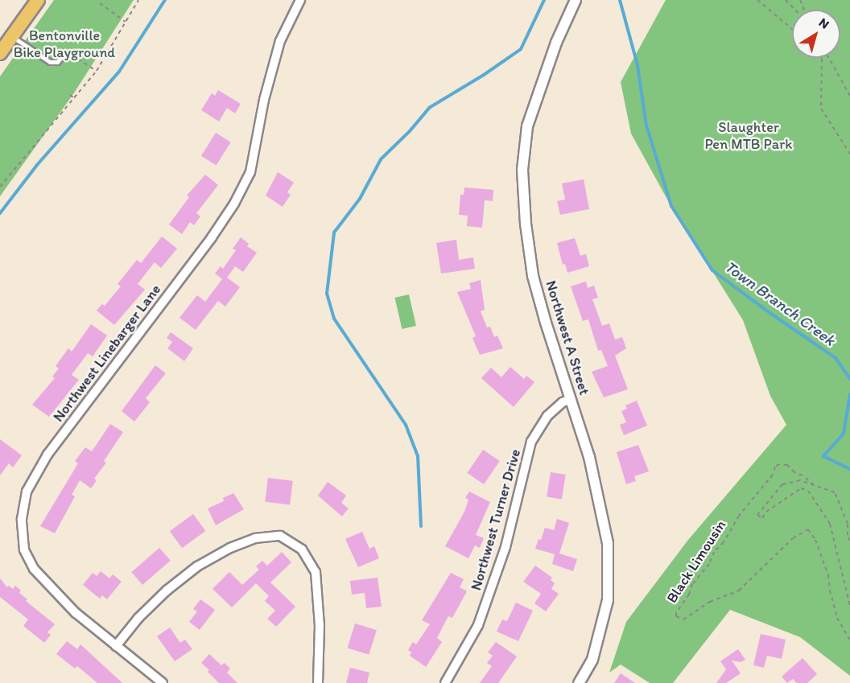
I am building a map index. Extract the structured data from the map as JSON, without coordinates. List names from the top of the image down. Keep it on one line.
{"streets":{"street":["Northwest A Street","Northwest Linebarger Lane","Northwest Turner Drive"],"path":["Black Limousin"]},"crossings":[["Northwest A Street","Northwest Turner Drive"]],"water":["Town Branch Creek"],"parks":["Bentonville Bike Playground","Slaughter Pen MTB Park"],"north":"top right"}
